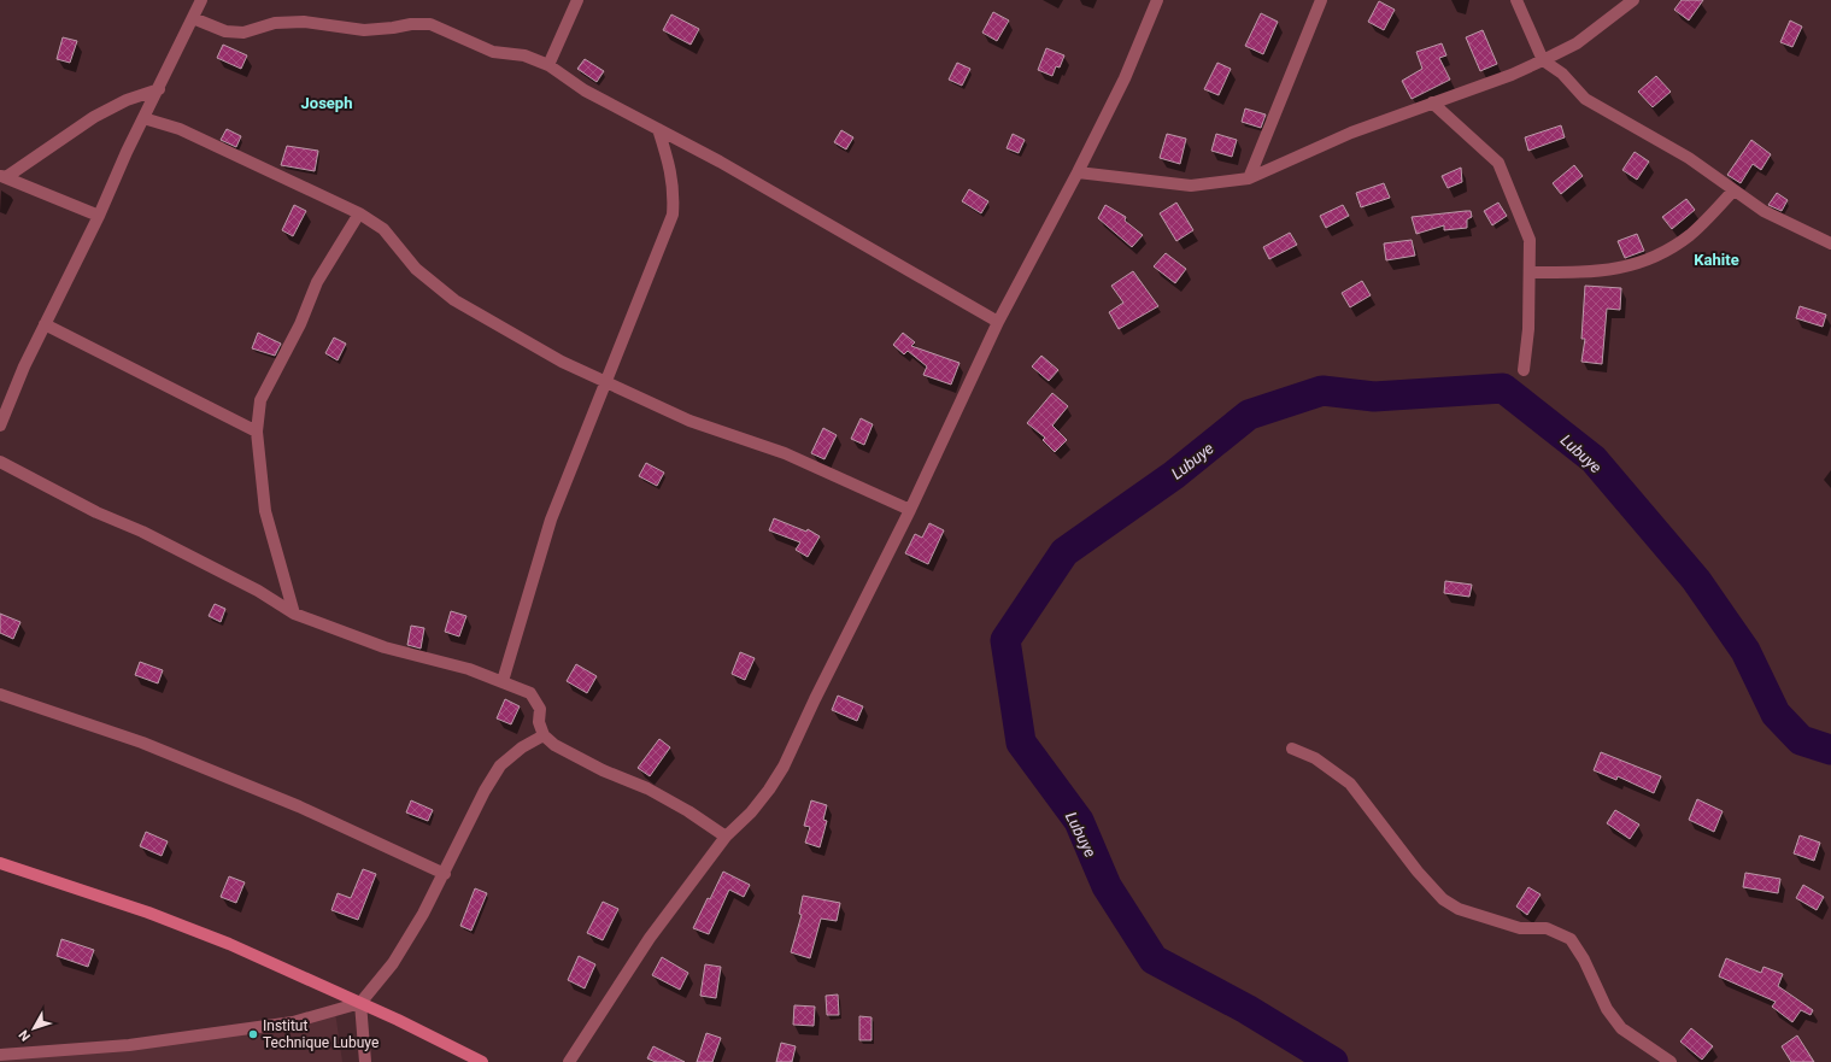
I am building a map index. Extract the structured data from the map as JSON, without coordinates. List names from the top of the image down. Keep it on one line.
{"districts":["Joseph","Kahite"],"water":["Lubuye"],"places":["Institut Technique Lubuye"],"north":"bottom left"}
